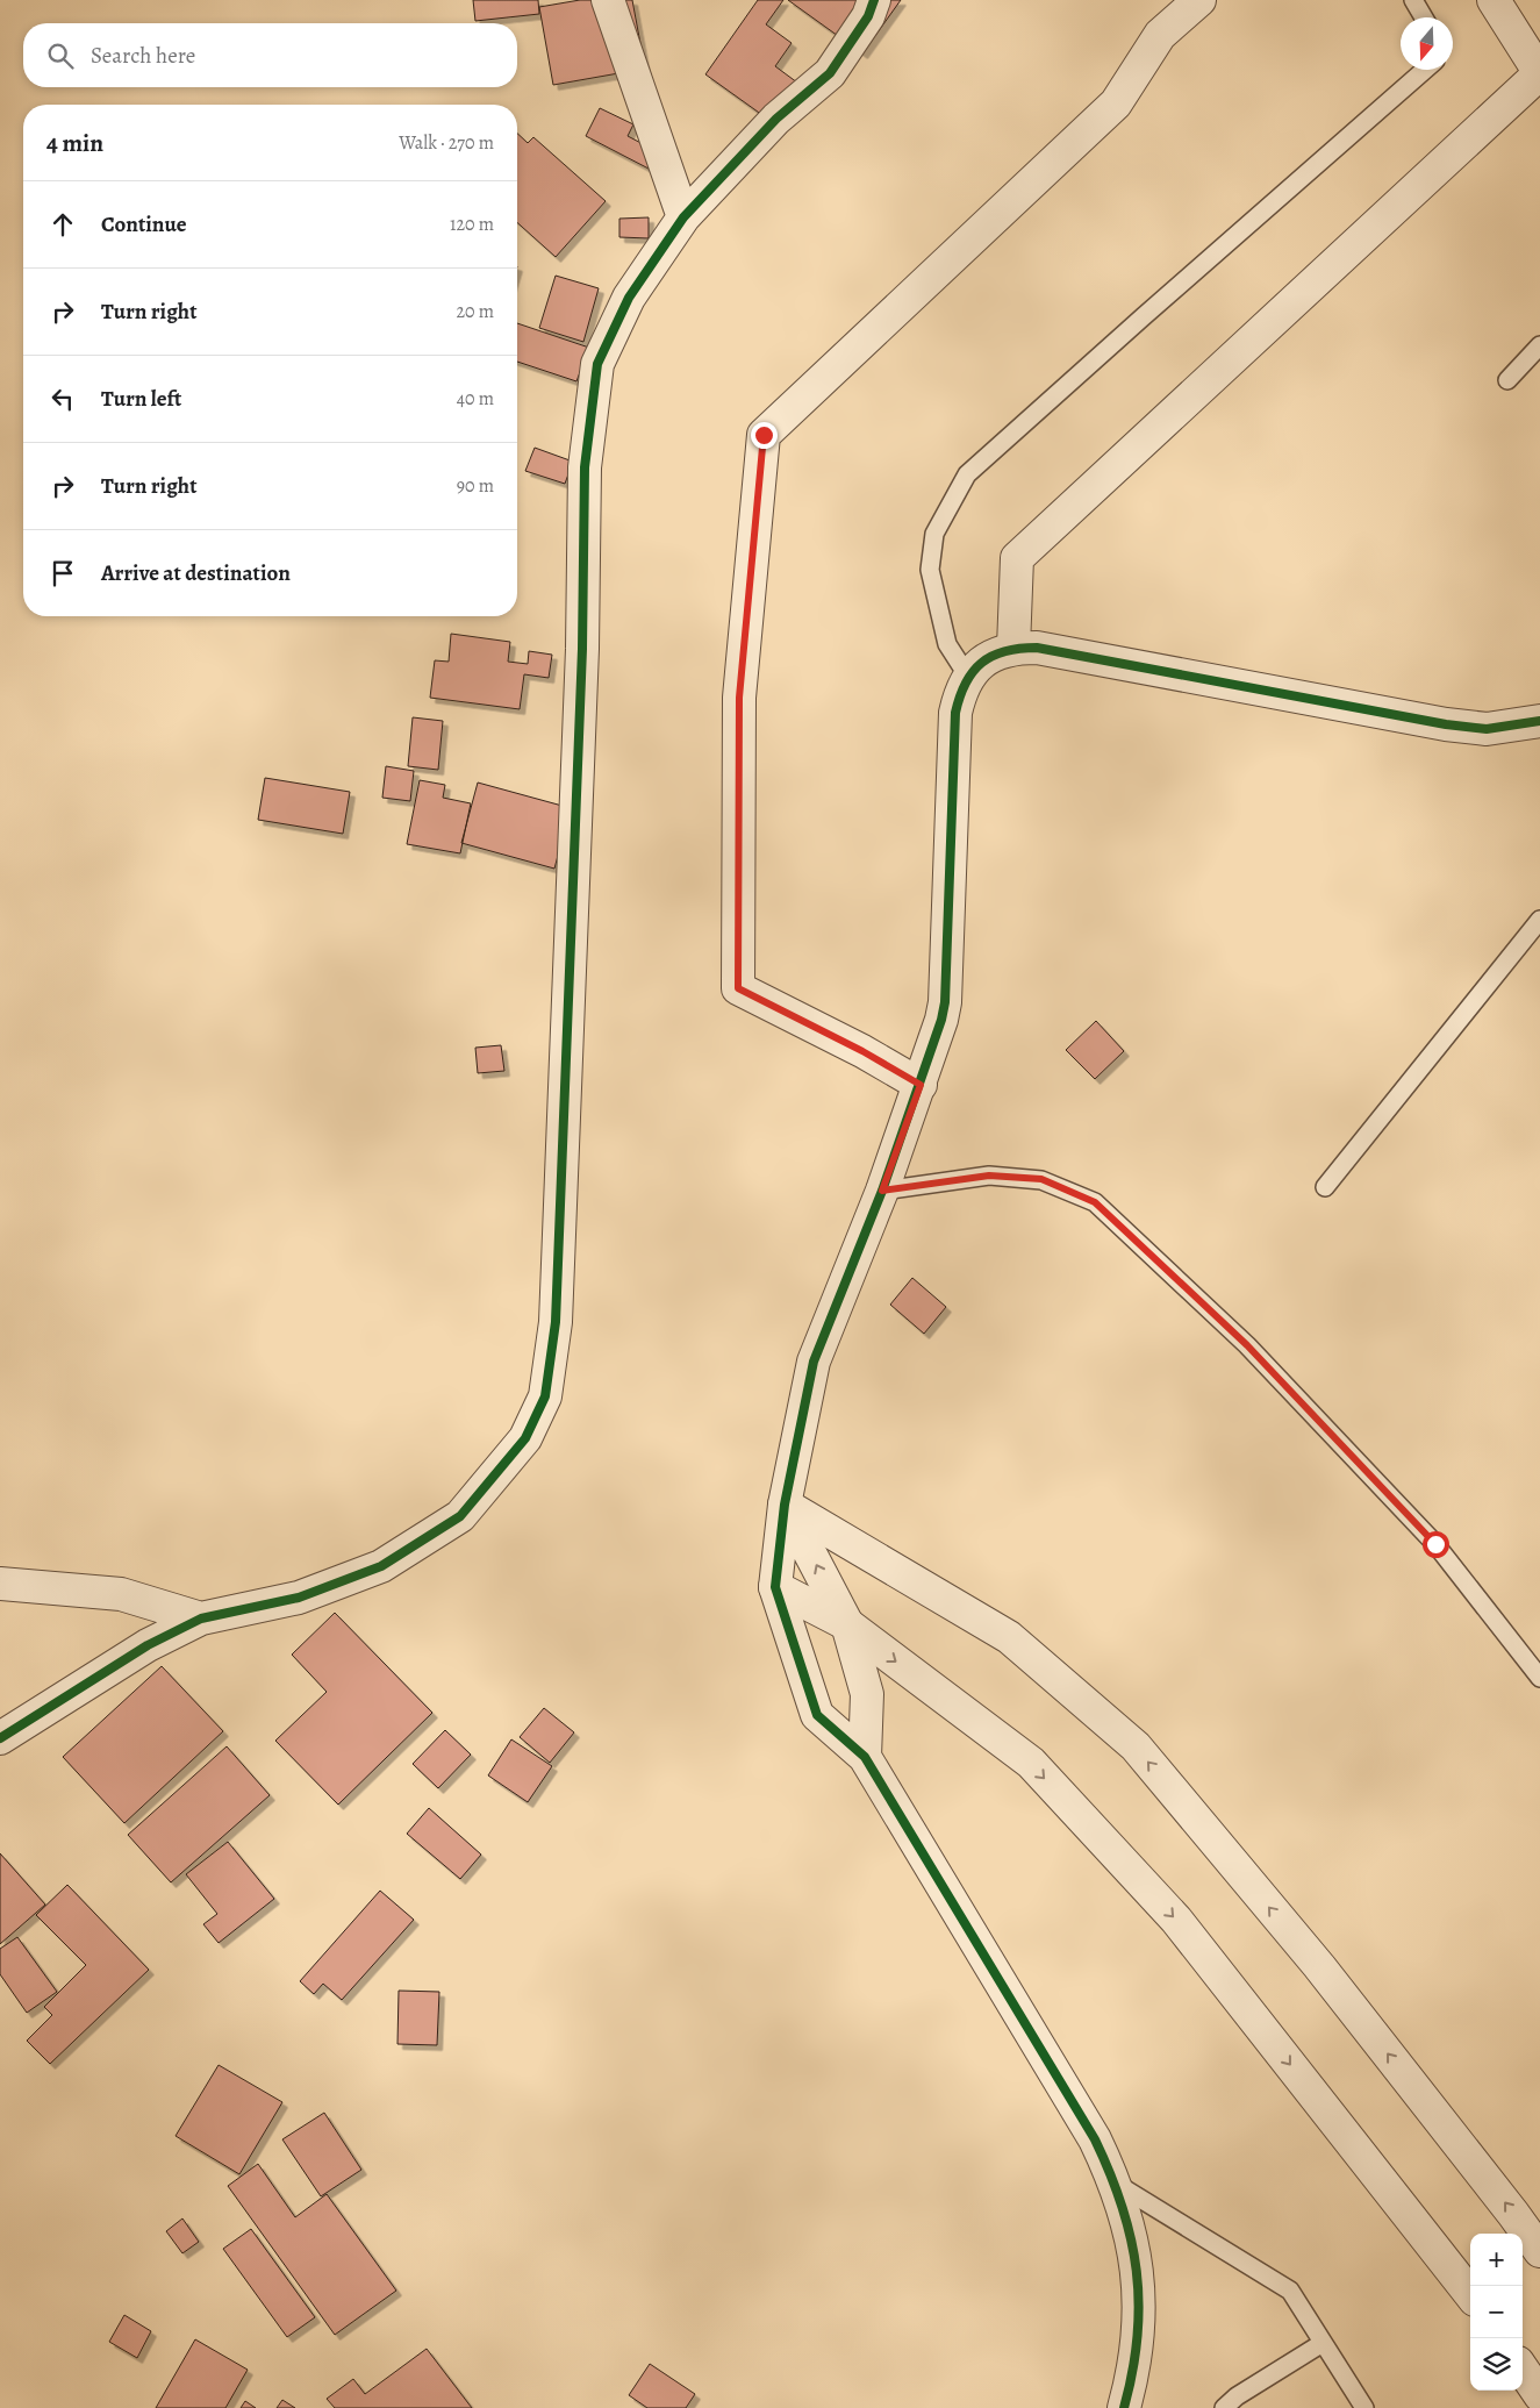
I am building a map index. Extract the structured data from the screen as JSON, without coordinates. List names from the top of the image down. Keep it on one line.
{"north":"bottom","page":{"search":"Search here","heading":["4 min","Walk · 270 m"],"list":[["Continue","120 m"],["Turn right","20 m"],["Turn left","40 m"],["Turn right","90 m"],"Arrive at destination"],"map_buttons":["+","−"]}}
